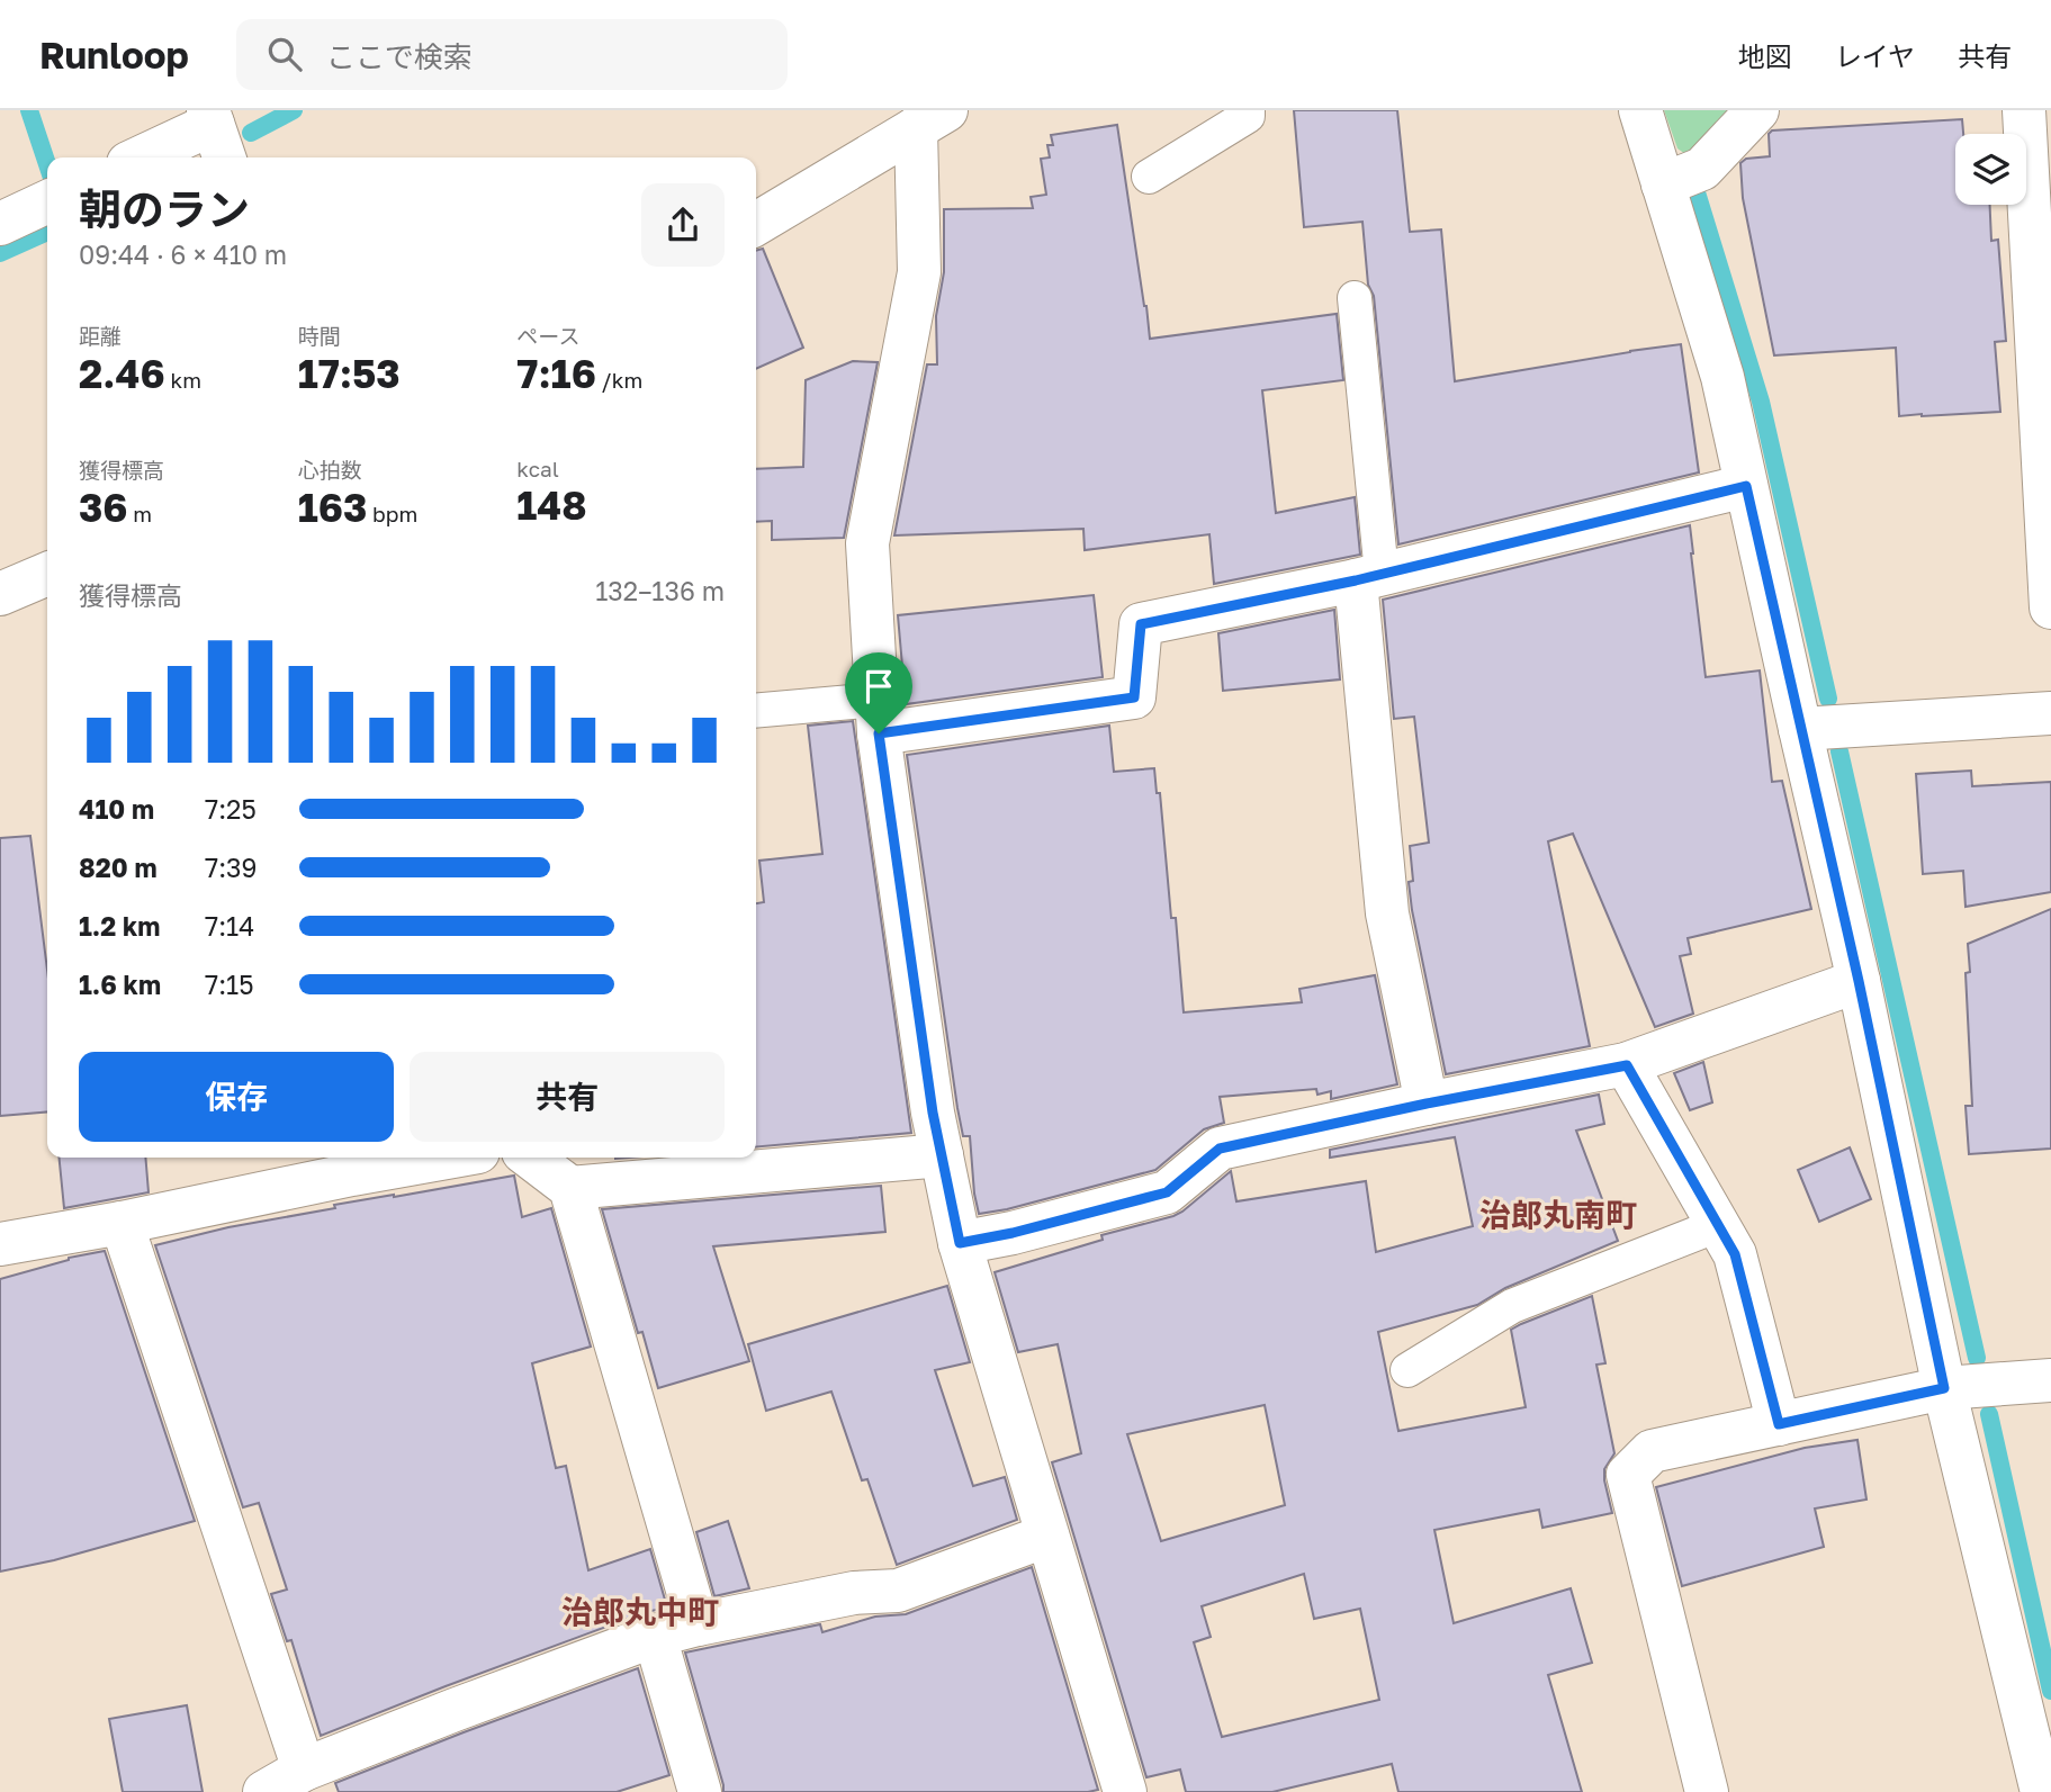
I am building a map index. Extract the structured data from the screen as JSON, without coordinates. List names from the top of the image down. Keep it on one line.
{"districts":["治郎丸南町","治郎丸中町"],"page":{"header":"Runloop","search":"ここで検索","nav":["地図","レイヤ","共有"],"heading":["朝のラン","09:44 · 6 × 410 m"],"stats":[["距離","2.46 km"],["時間","17:53"],["ペース","7:16 /km"],["獲得標高","36 m"],["心拍数","163 bpm"],["kcal","148"]],"chart":["獲得標高","132–136 m"],"list":[{"name":"410 m","note":"7:25"},{"name":"820 m","note":"7:39"},{"name":"1.2 km","note":"7:14"},{"name":"1.6 km","note":"7:15"}],"buttons":["保存","共有"]}}
